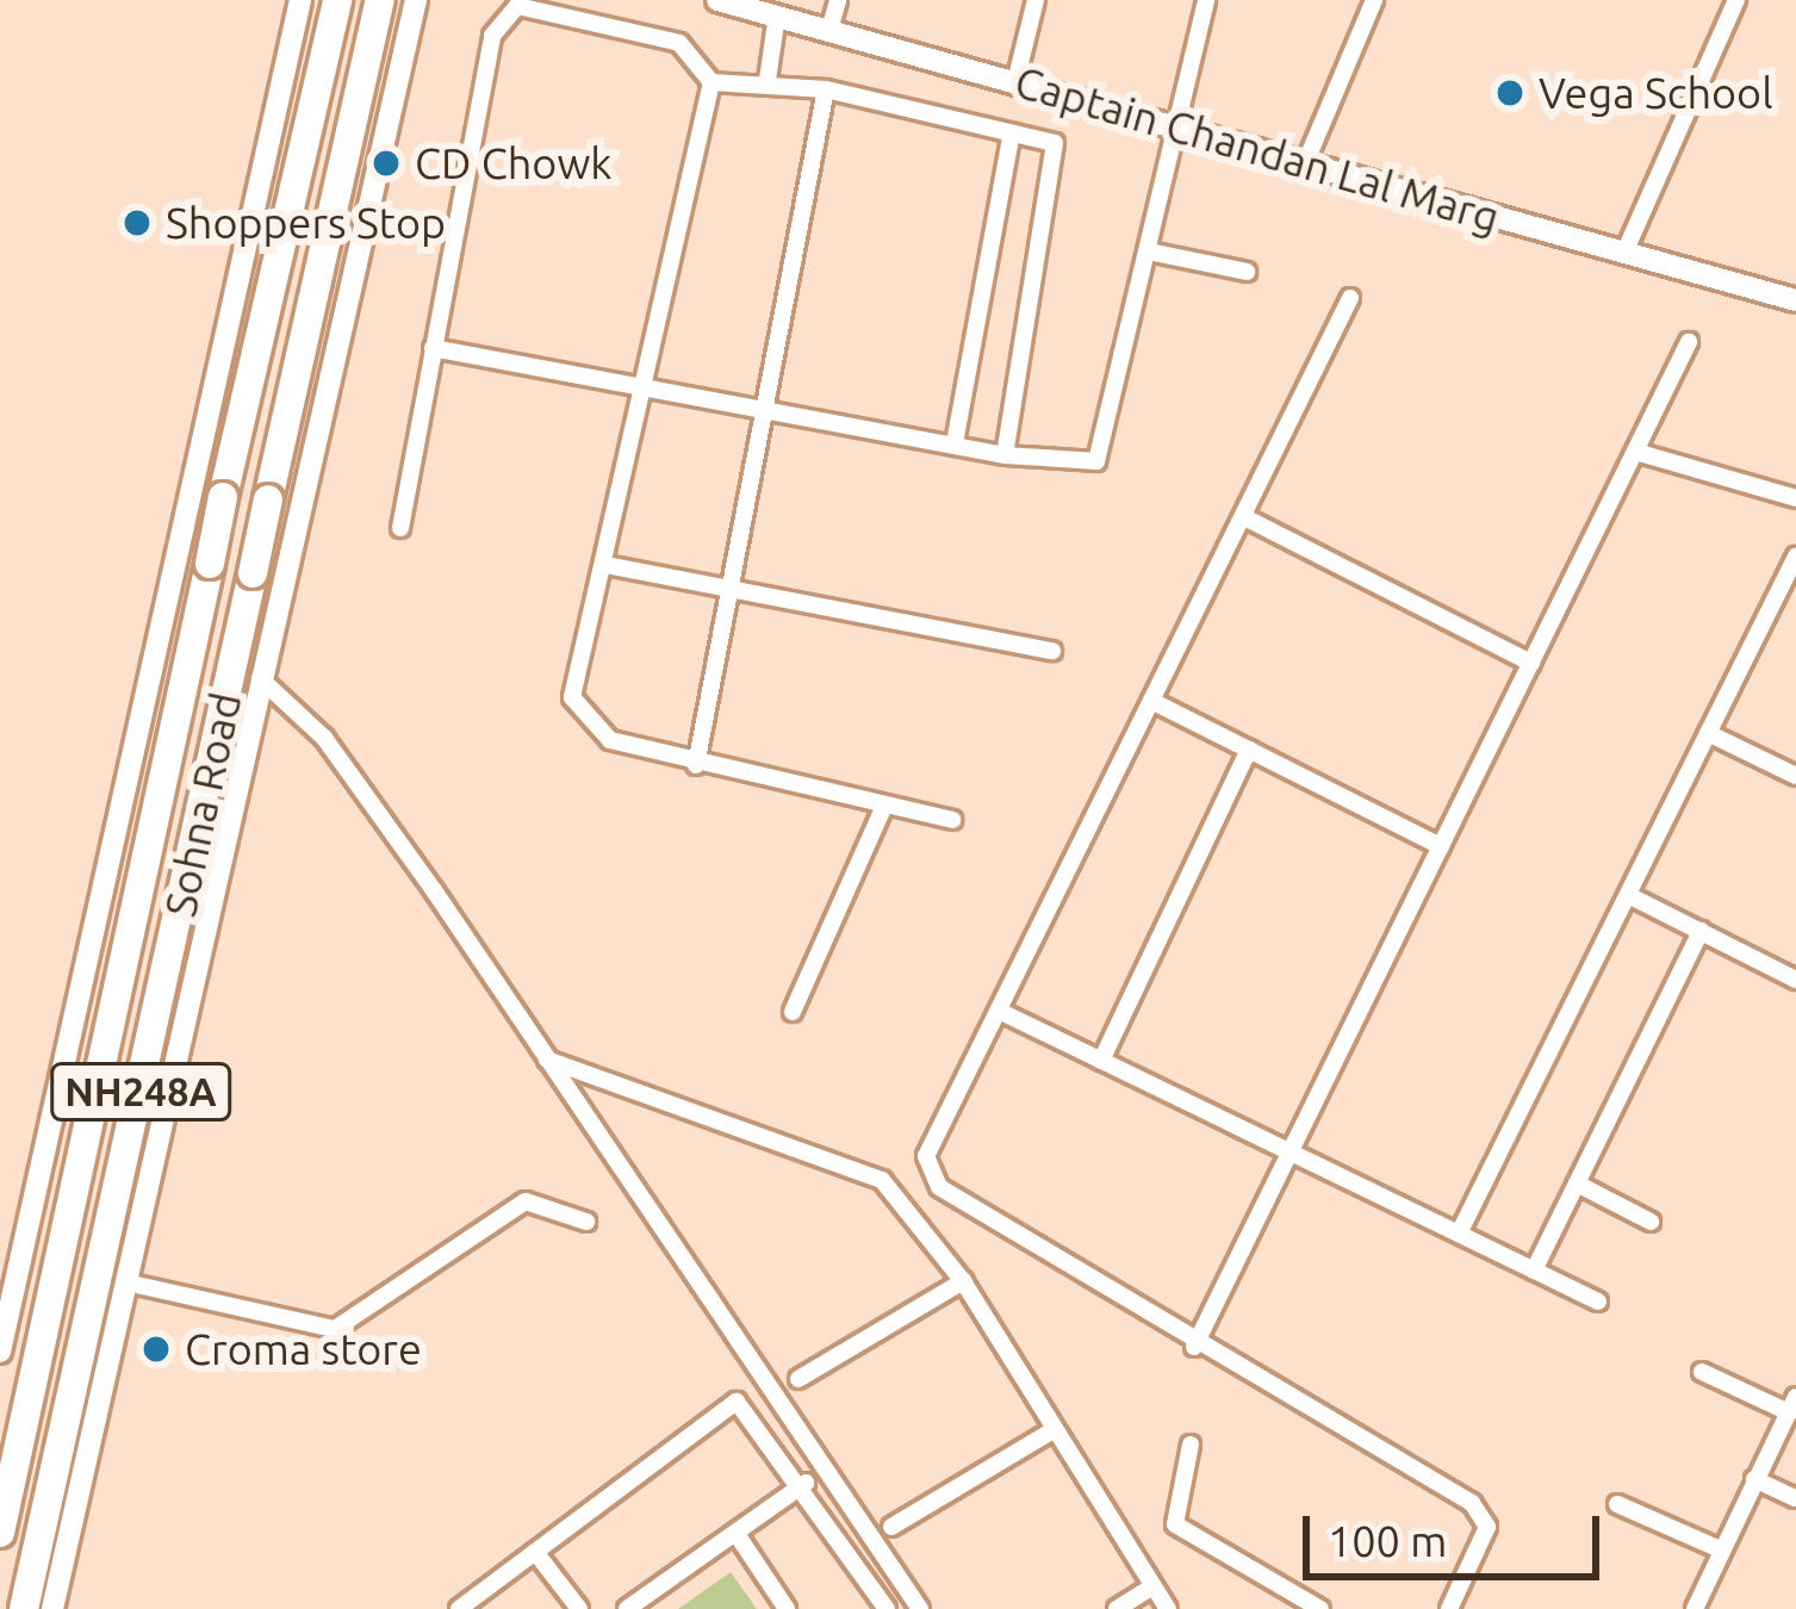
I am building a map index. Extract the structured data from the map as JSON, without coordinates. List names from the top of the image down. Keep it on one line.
{"streets":{"highway":["Sohna Road","NH248A"],"main road":["Captain Chandan Lal Marg"]},"places":["Vega School","CD Chowk","Shoppers Stop","Croma store"],"scale_bar":"100 m"}
